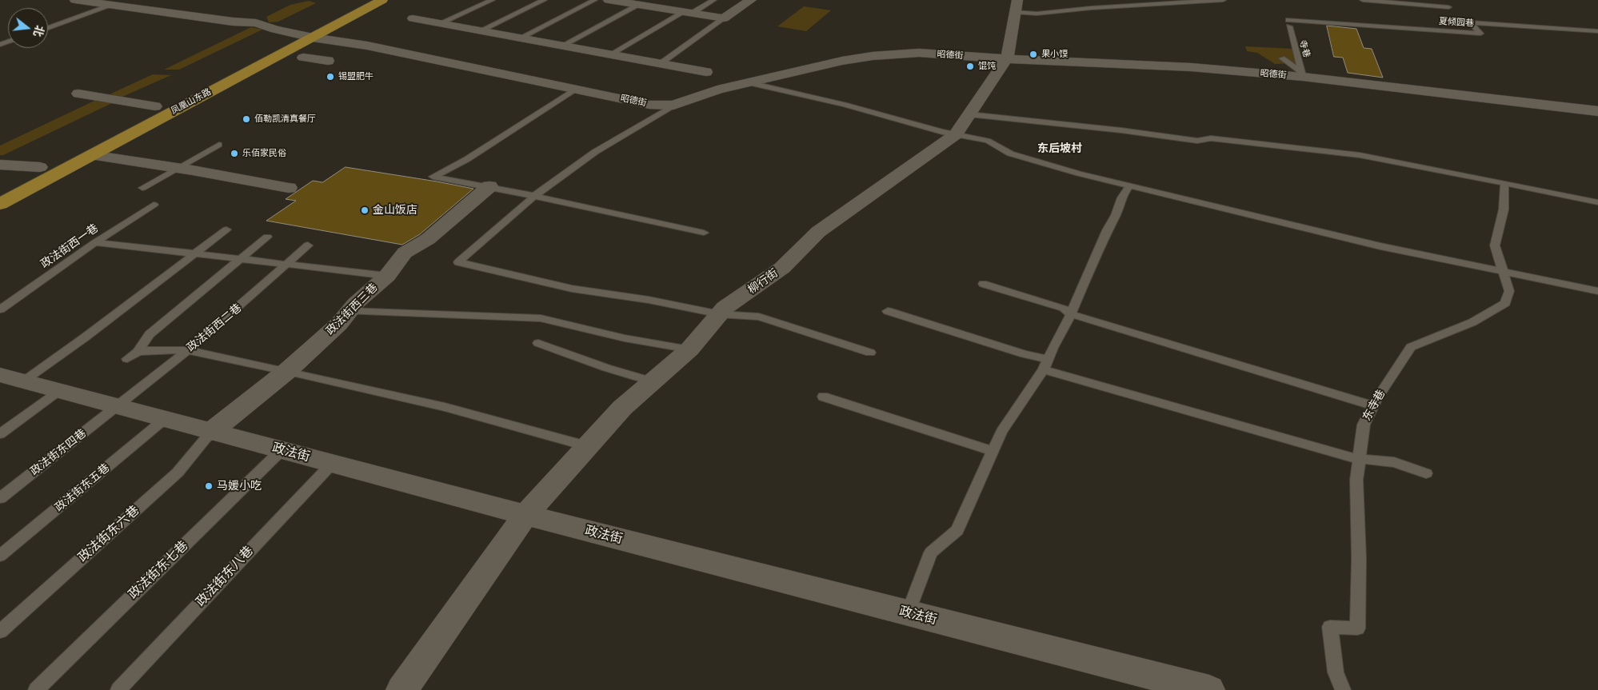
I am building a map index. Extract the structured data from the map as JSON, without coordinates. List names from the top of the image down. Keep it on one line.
{"streets":{"main road":["凤凰山东路"],"street":["昭德街","柳行街","政法街西三巷","政法街"],"lane":["夏倾园巷","寺巷","政法街西一巷","政法街西二巷","东寺巷","政法街东四巷","政法街东五巷","政法街东六巷","政法街东七巷","政法街东八巷"]},"crossings":[["夏倾园巷","寺巷"],["寺巷","昭德街"],["昭德街","凤凰山东路"],["昭德街","柳行街"],["柳行街","政法街"],["政法街西三巷","政法街"],["政法街西三巷","政法街东六巷"],["政法街西二巷","政法街东四巷"],["政法街西二巷","政法街"],["政法街东四巷","政法街"],["政法街","政法街东五巷"],["政法街","政法街东六巷"],["政法街","政法街东七巷"],["政法街","政法街东八巷"]],"districts":["东后坡村"],"places":["果小馍","馄饨","锡盟肥牛","佰勒凯清真餐厅","乐佰家民俗","金山饭店","马媛小吃"],"north":"right"}
